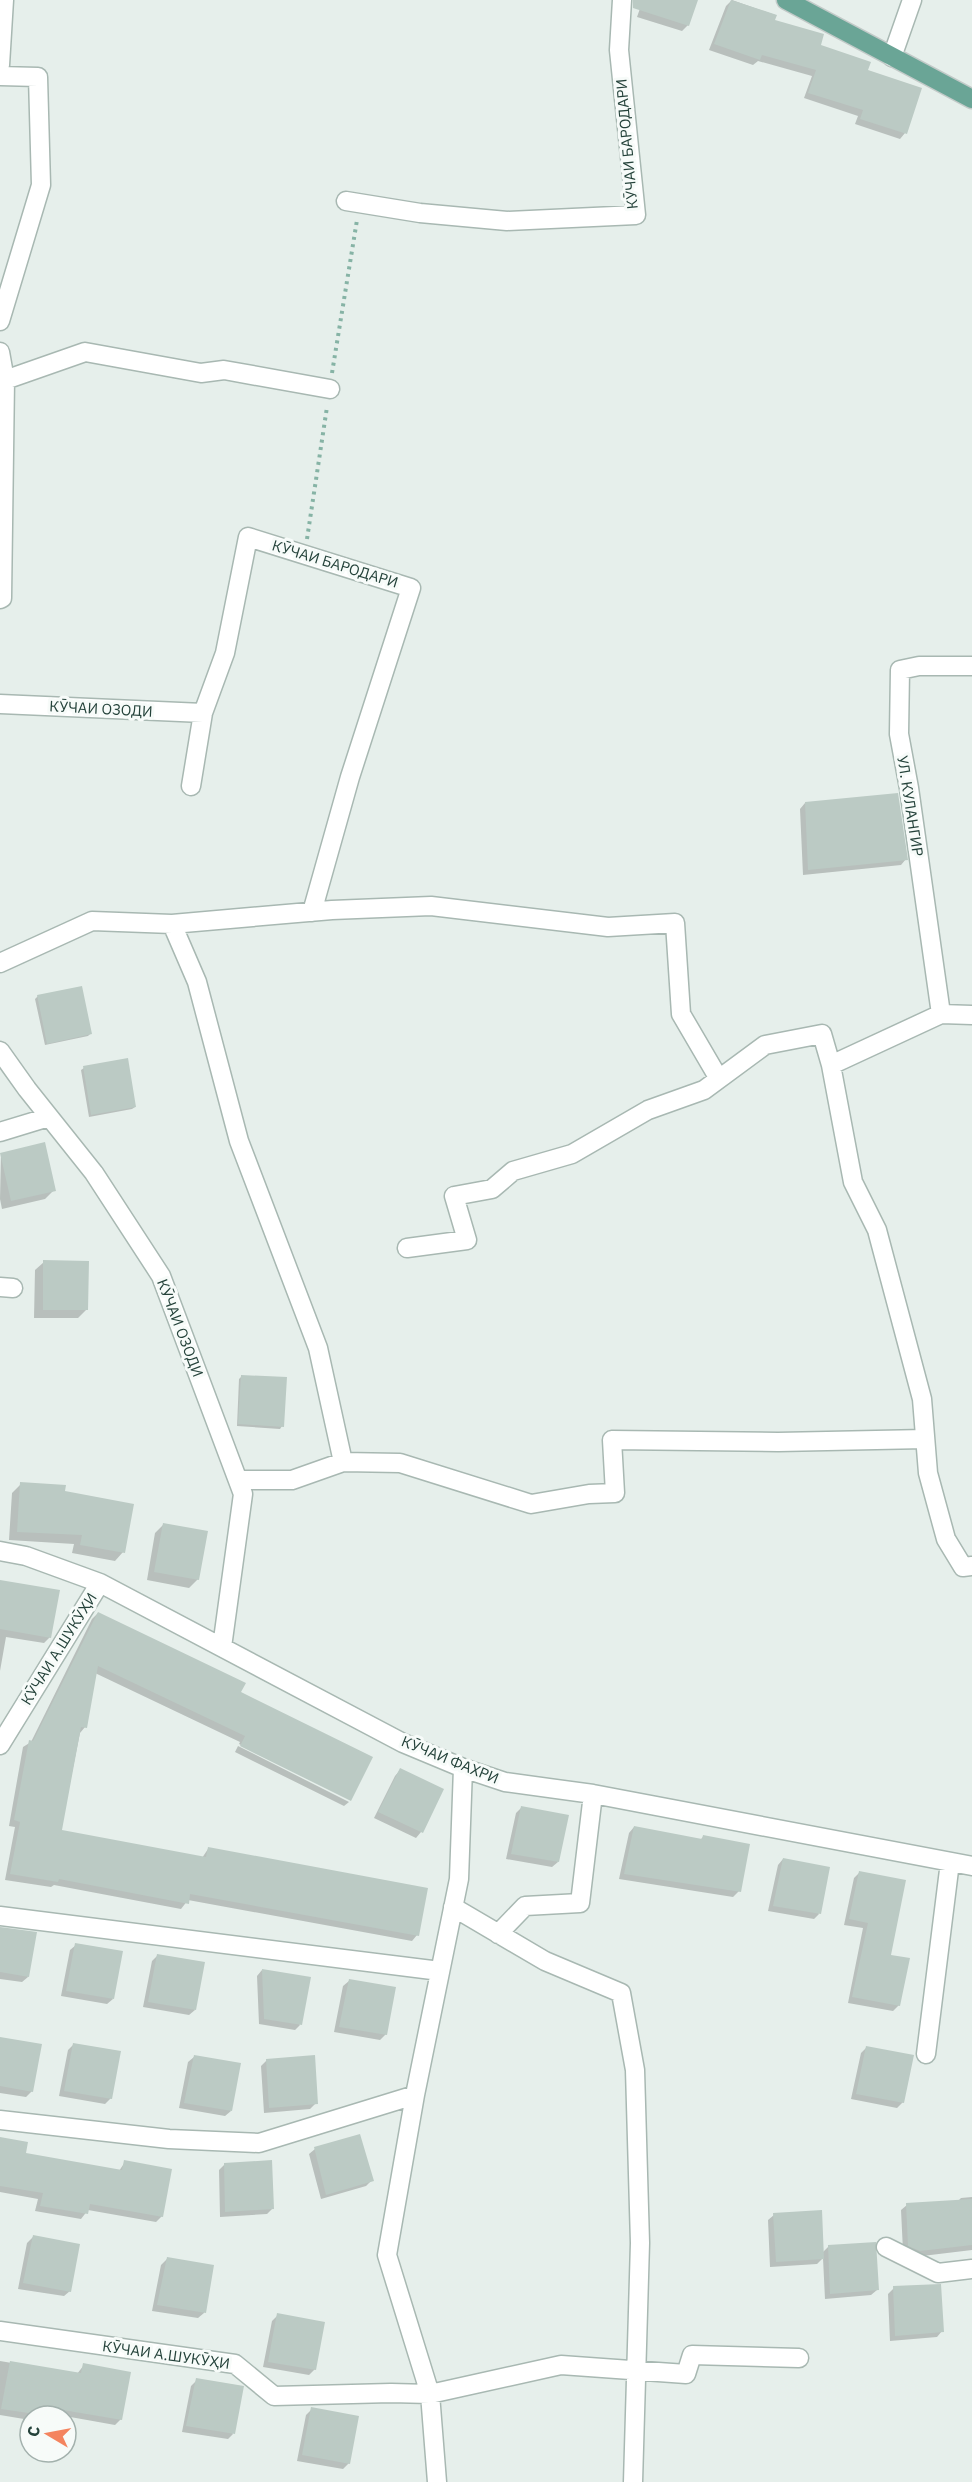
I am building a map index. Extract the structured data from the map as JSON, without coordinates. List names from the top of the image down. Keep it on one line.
{"streets":{"street":["КӮЧАИ БАРОДАРИ","КӮЧАИ ОЗОДИ","УЛ. КУЛАНГИР","КӮЧАИ А.ШУКӮҲИ","КӮЧАИ ФАХРИ"]},"crossings":[["КӮЧАИ БАРОДАРИ","КӮЧАИ ОЗОДИ"],["КӮЧАИ ОЗОДИ","КӮЧАИ ФАХРИ"],["КӮЧАИ А.ШУКӮҲИ","КӮЧАИ ФАХРИ"]],"north":"left"}
